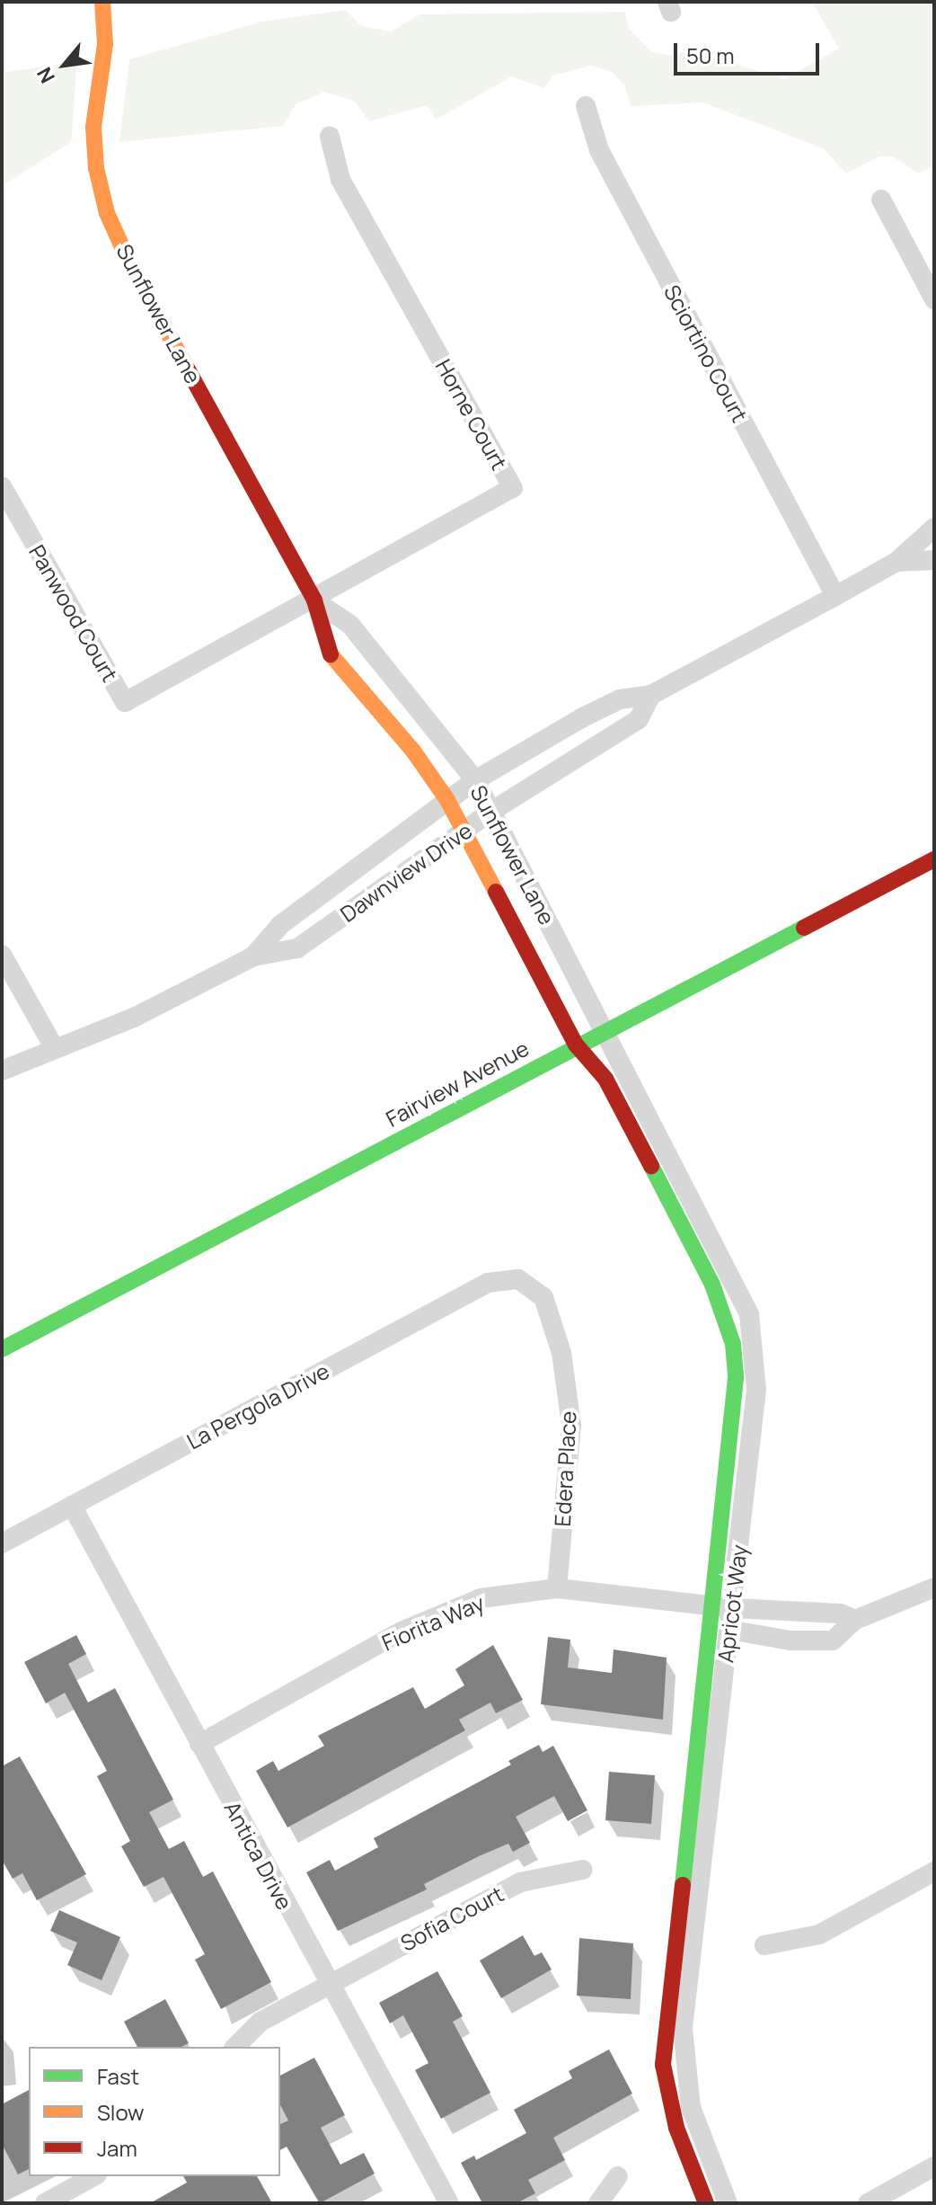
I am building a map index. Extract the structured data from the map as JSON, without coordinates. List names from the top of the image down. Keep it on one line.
{"streets":{"street":["Sunflower Lane","Sciortino Court","Horne Court","Panwood Court","Dawnview Drive","Fairview Avenue","La Pergola Drive","Edera Place","Apricot Way","Fiorita Way","Antica Drive","Sofia Court"]},"crossings":[["Sunflower Lane","Horne Court"],["Sunflower Lane","Panwood Court"],["Sunflower Lane","Dawnview Drive"],["Sunflower Lane","Fairview Avenue"],["Sunflower Lane","Apricot Way"],["Sciortino Court","Dawnview Drive"],["Horne Court","Panwood Court"],["Fairview Avenue","Apricot Way"],["La Pergola Drive","Edera Place"],["La Pergola Drive","Antica Drive"],["Edera Place","Fiorita Way"],["Apricot Way","Fiorita Way"],["Fiorita Way","Antica Drive"],["Antica Drive","Sofia Court"]],"legend":["Fast","Slow","Jam"],"scale_bar":"50 m","north":"bottom left"}
